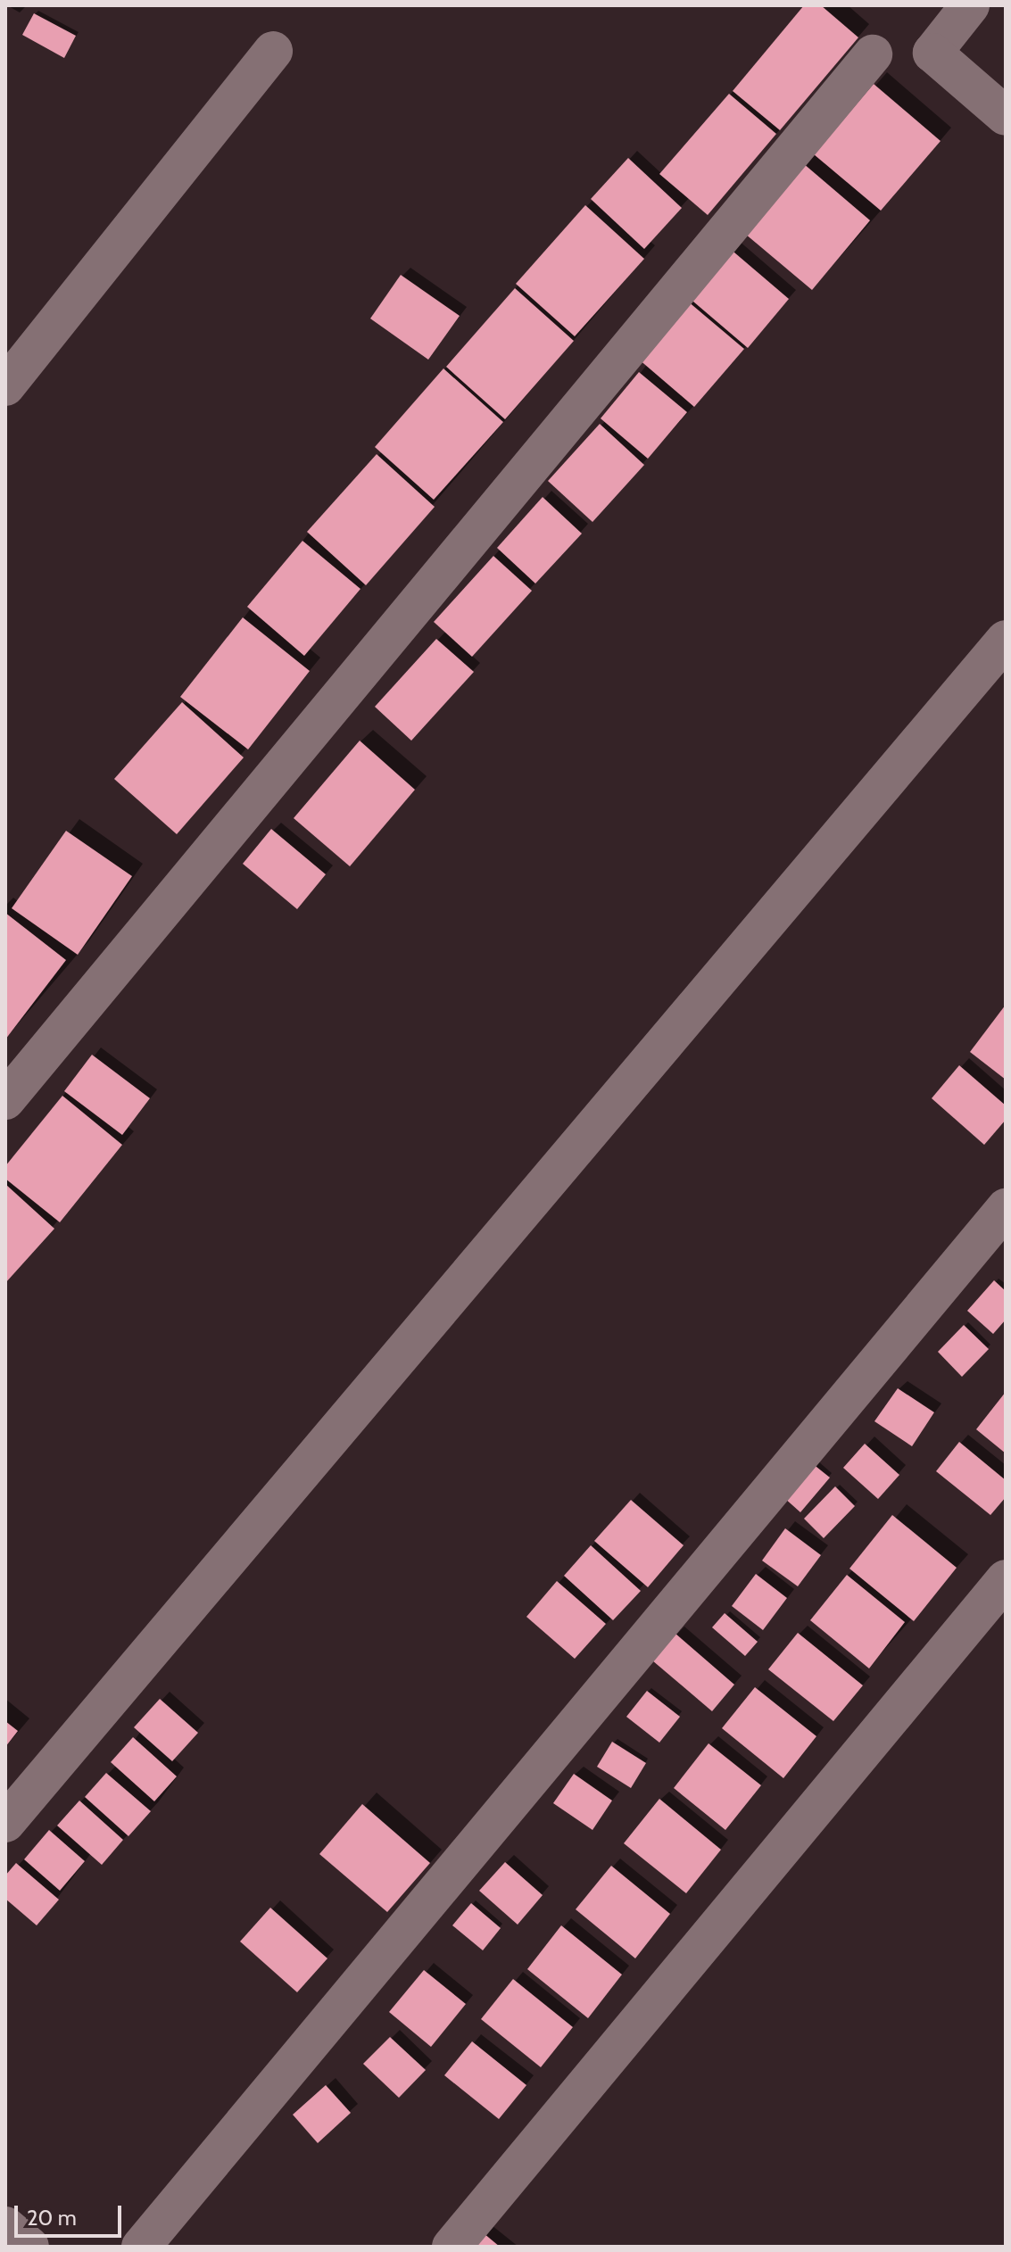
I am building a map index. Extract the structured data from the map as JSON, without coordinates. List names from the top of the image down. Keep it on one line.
{"scale_bar":"20 m"}
